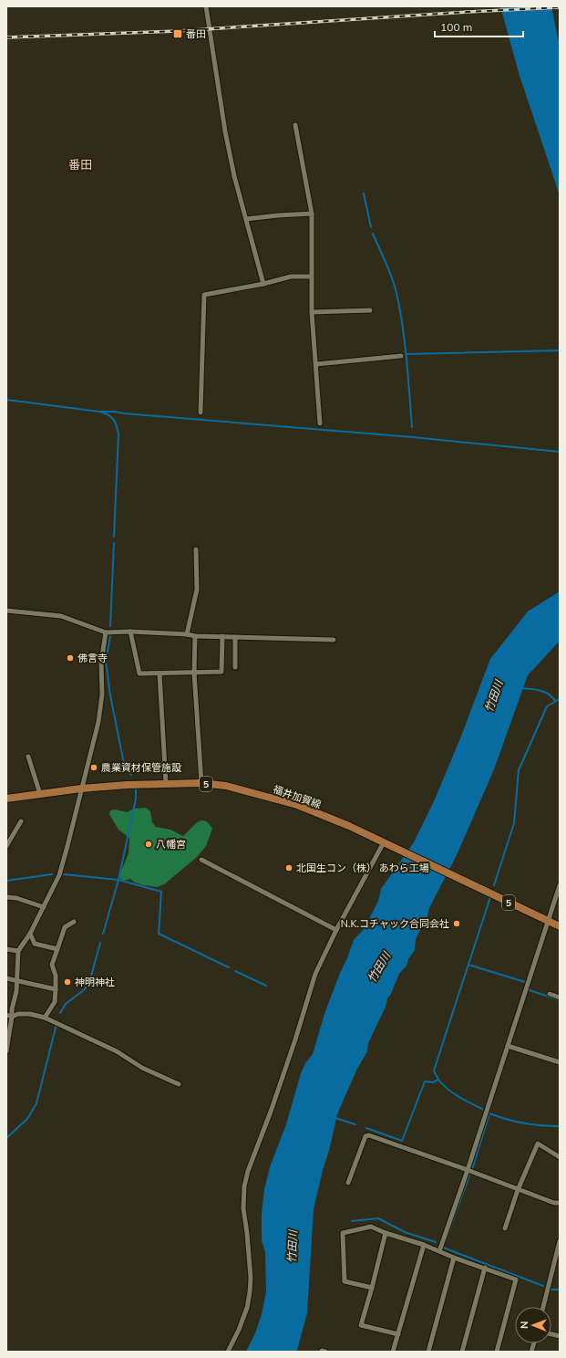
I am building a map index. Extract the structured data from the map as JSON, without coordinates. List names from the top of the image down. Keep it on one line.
{"streets":{"main road":["5","福井加賀線"]},"districts":["番田"],"water":["竹田川"],"places":{"transit":["番田"],"other":["佛言寺","農業資材保管施設","八幡宮","北国生コン（株） あわら工場","N.K.コチャック合同会社","神明神社"]},"scale_bar":"100 m","north":"left"}
